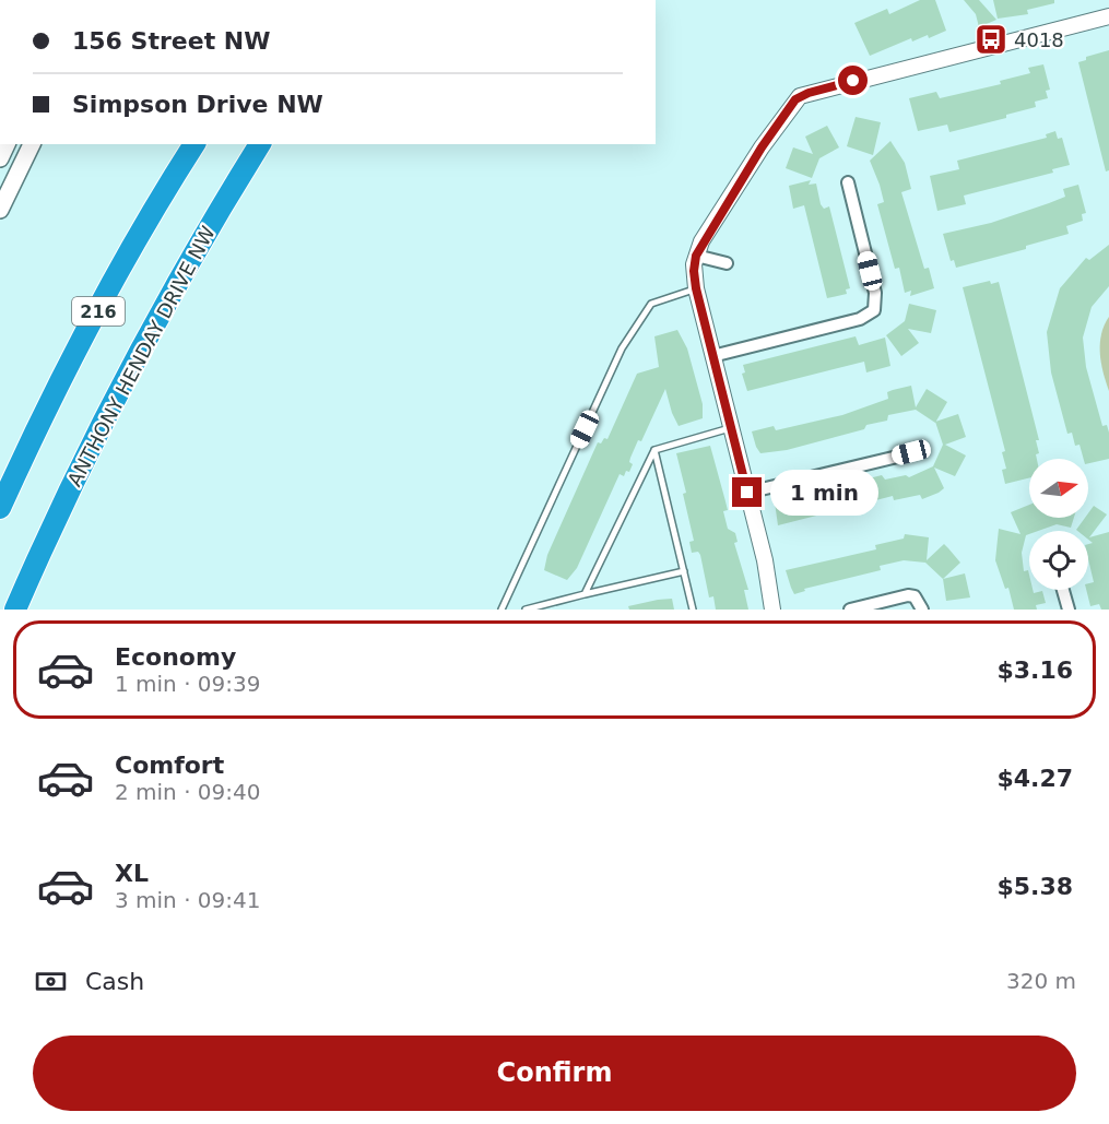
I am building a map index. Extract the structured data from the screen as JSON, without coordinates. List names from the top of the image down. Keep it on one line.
{"streets":{"highway":["216","ANTHONY HENDAY DRIVE NW"]},"places":{"bus stop":["4018"]},"north":"right","page":{"banner":["156 Street NW","Simpson Drive NW"],"bubble":"1 min","list":[{"name":"Economy","note":"1 min · 09:39","value":"$3.16"},{"name":"Comfort","note":"2 min · 09:40","value":"$4.27"},{"name":"XL","note":"3 min · 09:41","value":"$5.38"}],"pay":["Cash","320 m"],"buttons":"Confirm"}}
